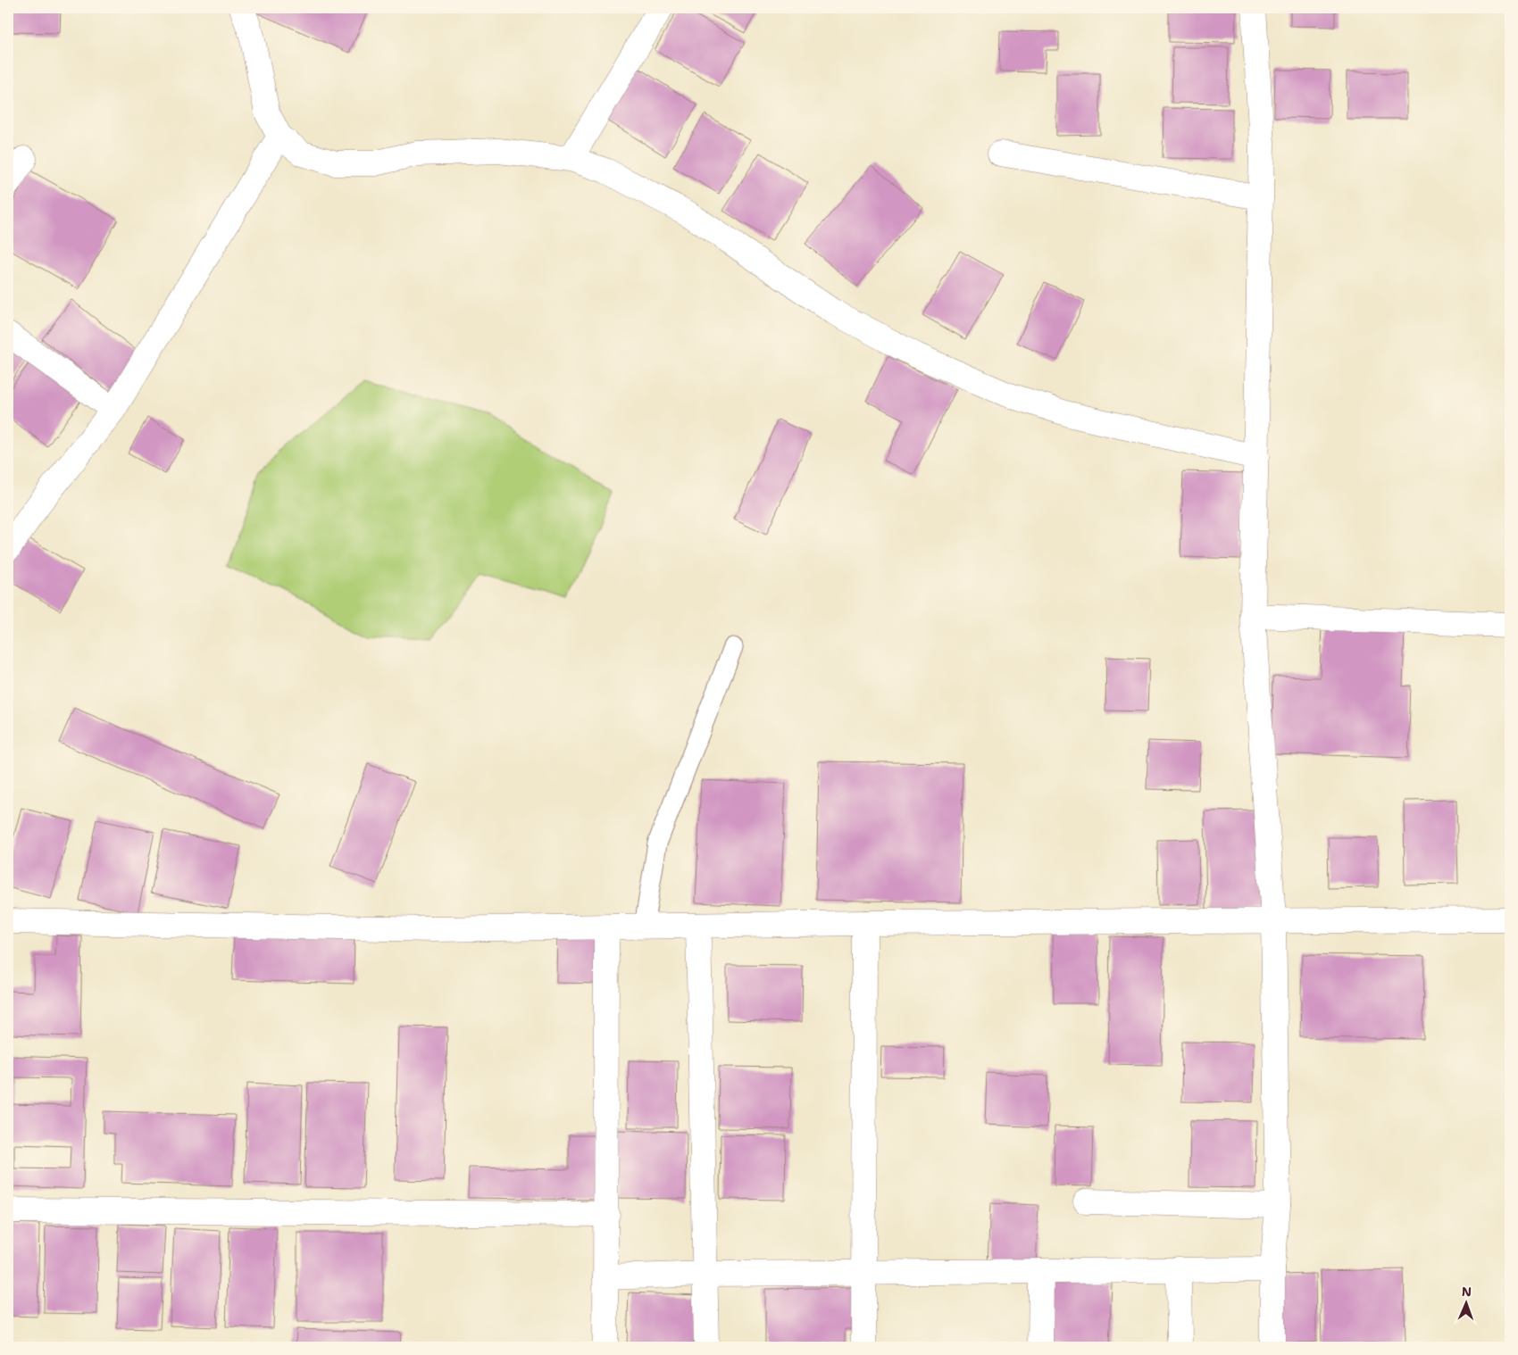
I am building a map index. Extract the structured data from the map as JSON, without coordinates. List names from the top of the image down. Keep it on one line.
{"north":"top"}
